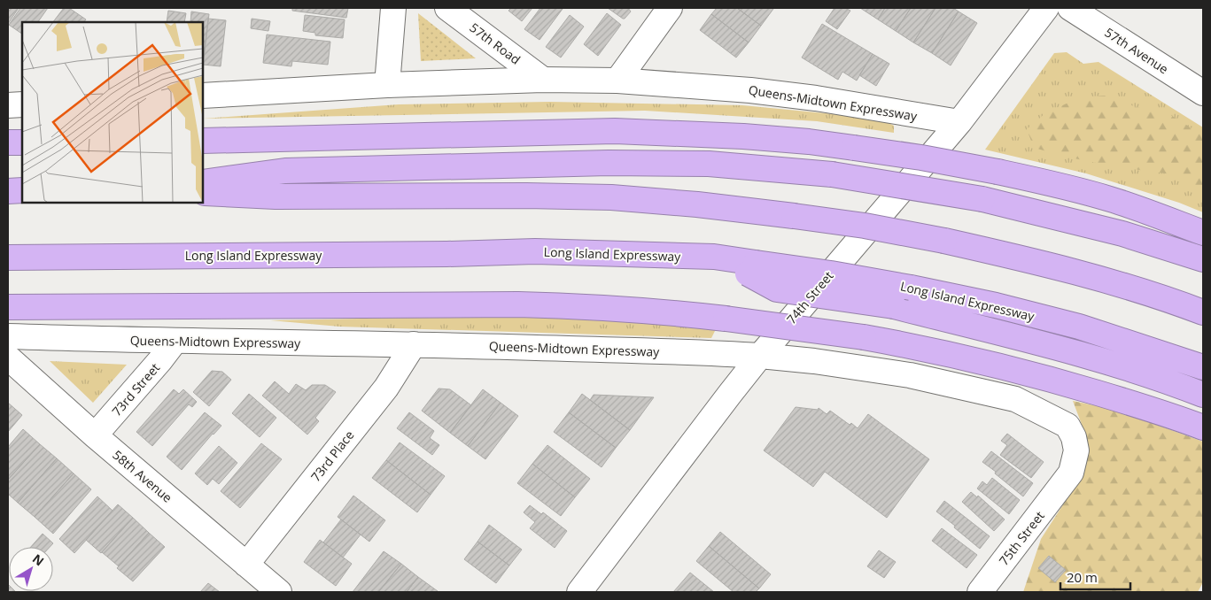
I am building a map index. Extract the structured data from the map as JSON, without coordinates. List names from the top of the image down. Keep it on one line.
{"streets":{"highway":["Long Island Expressway"],"street":["57th Road","57th Avenue","Queens-Midtown Expressway","74th Street","73rd Street","73rd Place","58th Avenue","75th Street"]},"crossings":[["57th Road","Queens-Midtown Expressway"],["Queens-Midtown Expressway","74th Street"],["Queens-Midtown Expressway","73rd Street"],["Queens-Midtown Expressway","73rd Place"],["Queens-Midtown Expressway","75th Street"],["73rd Street","58th Avenue"],["73rd Place","58th Avenue"]],"scale_bar":"20 m","north":"top right"}
